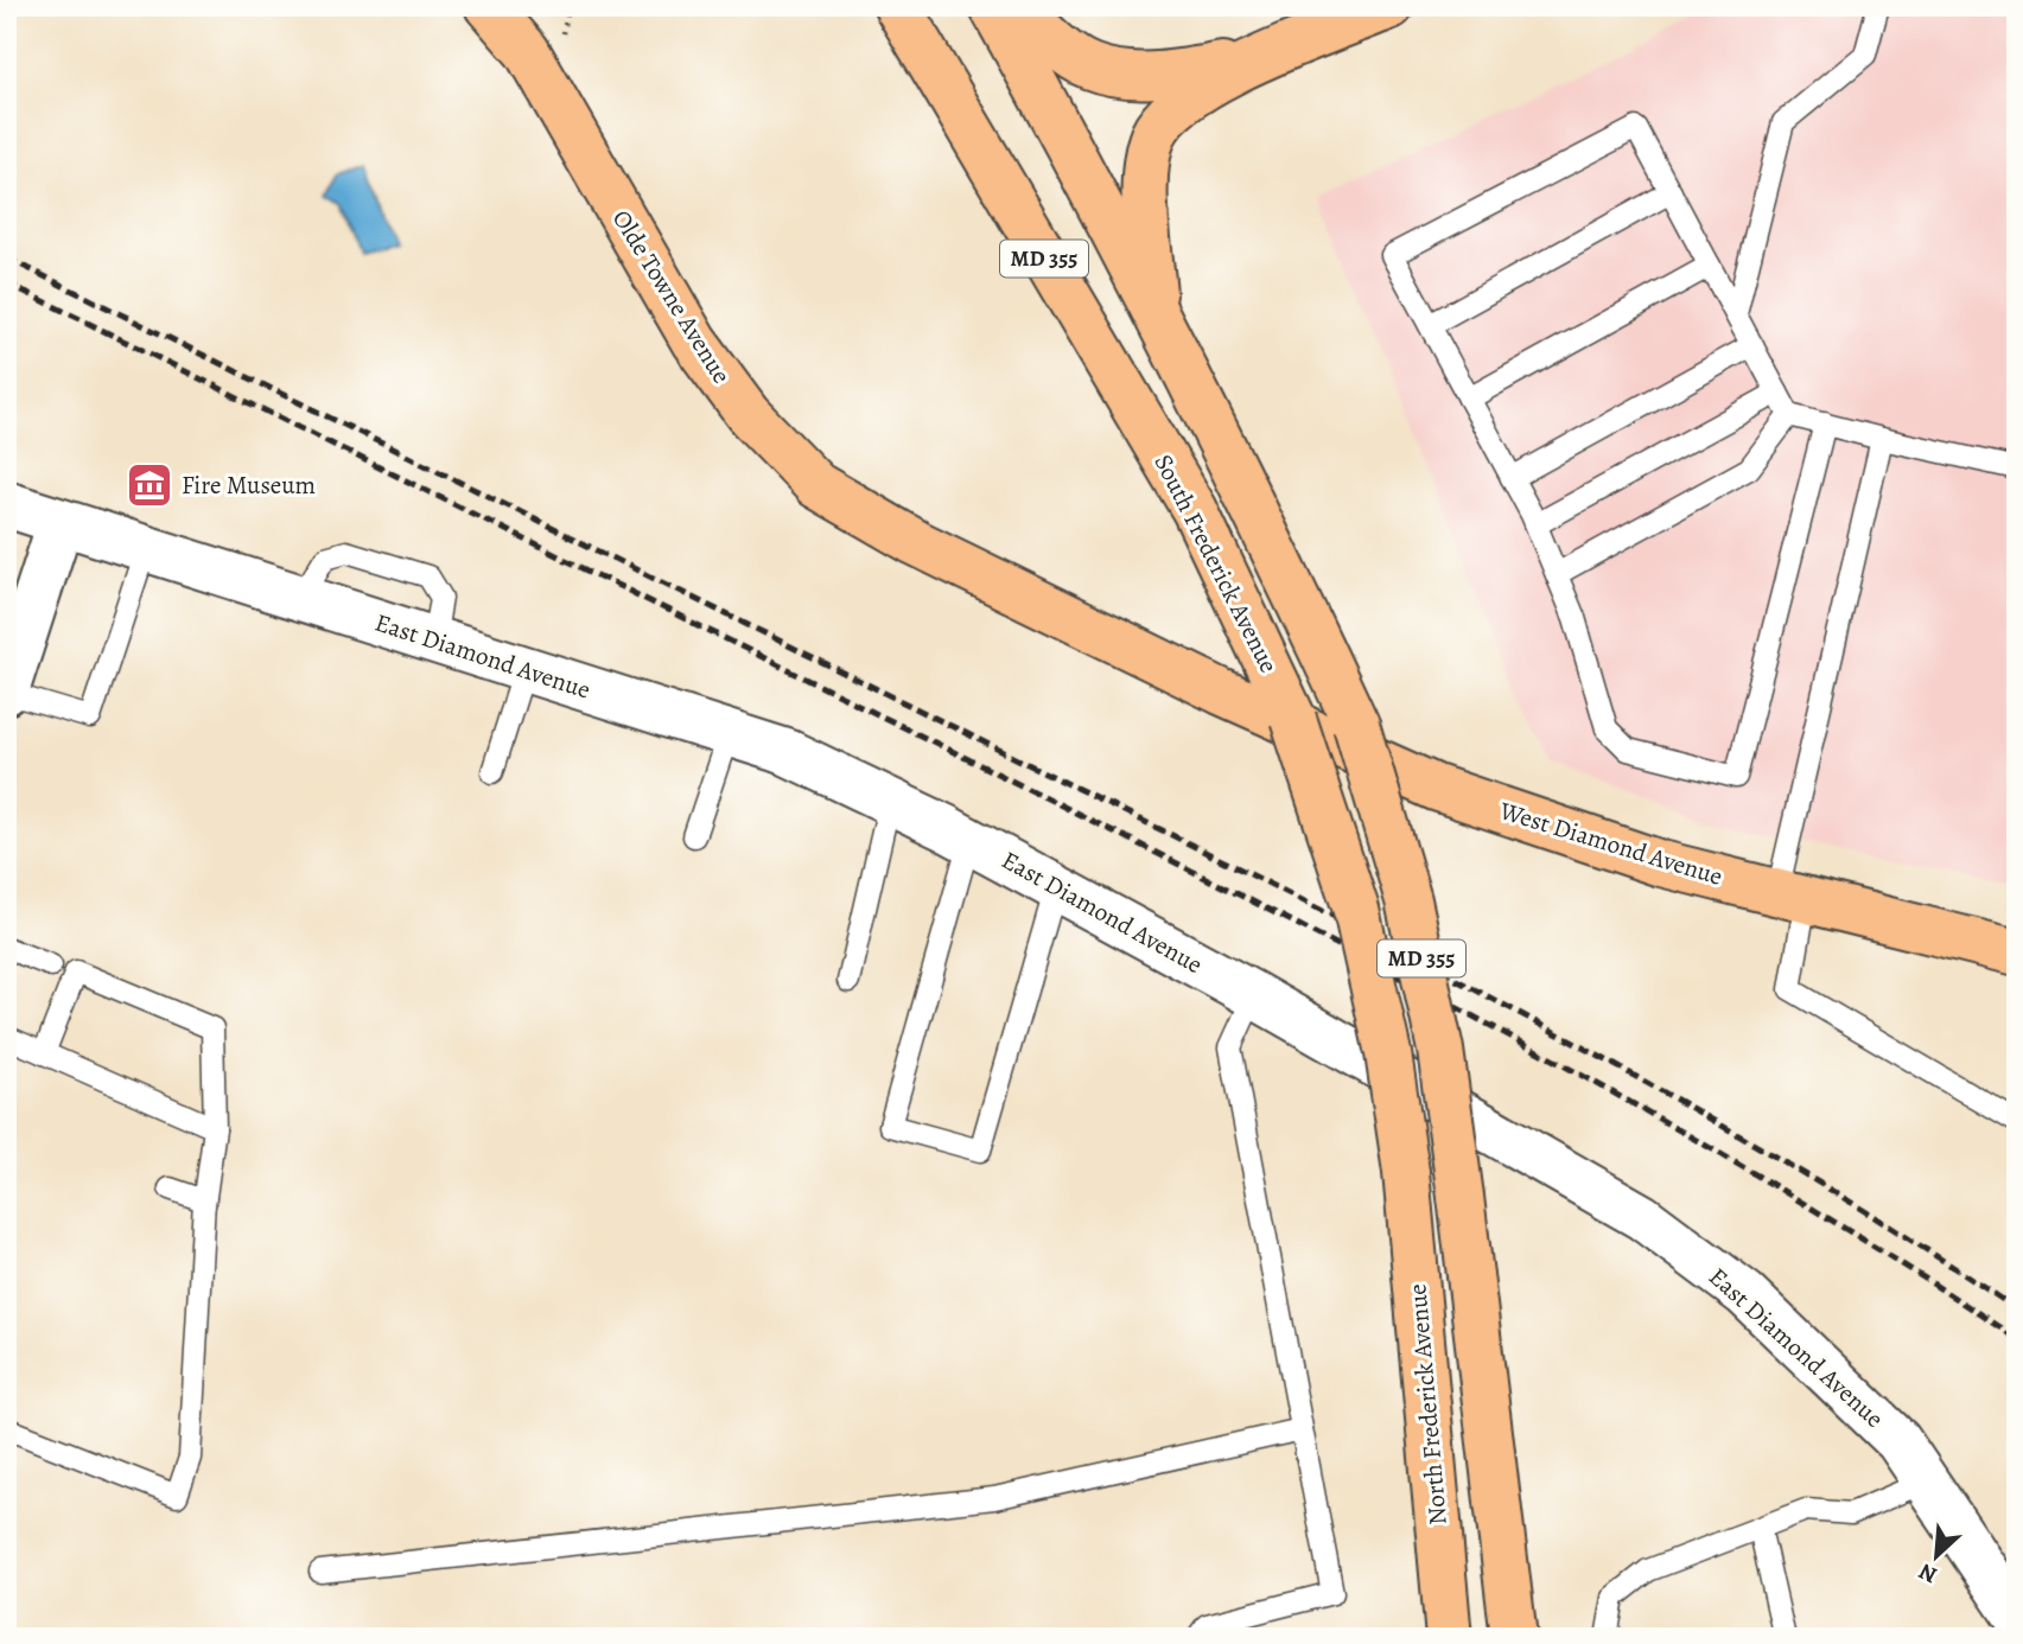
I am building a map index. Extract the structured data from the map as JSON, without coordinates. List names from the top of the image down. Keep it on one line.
{"streets":{"main road":["MD 355","Olde Towne Avenue","South Frederick Avenue","West Diamond Avenue","North Frederick Avenue"],"street":["East Diamond Avenue"]},"crossings":[["Olde Towne Avenue","West Diamond Avenue"],["South Frederick Avenue","North Frederick Avenue"]],"places":{"museum":["Fire Museum"]},"north":"bottom left"}
